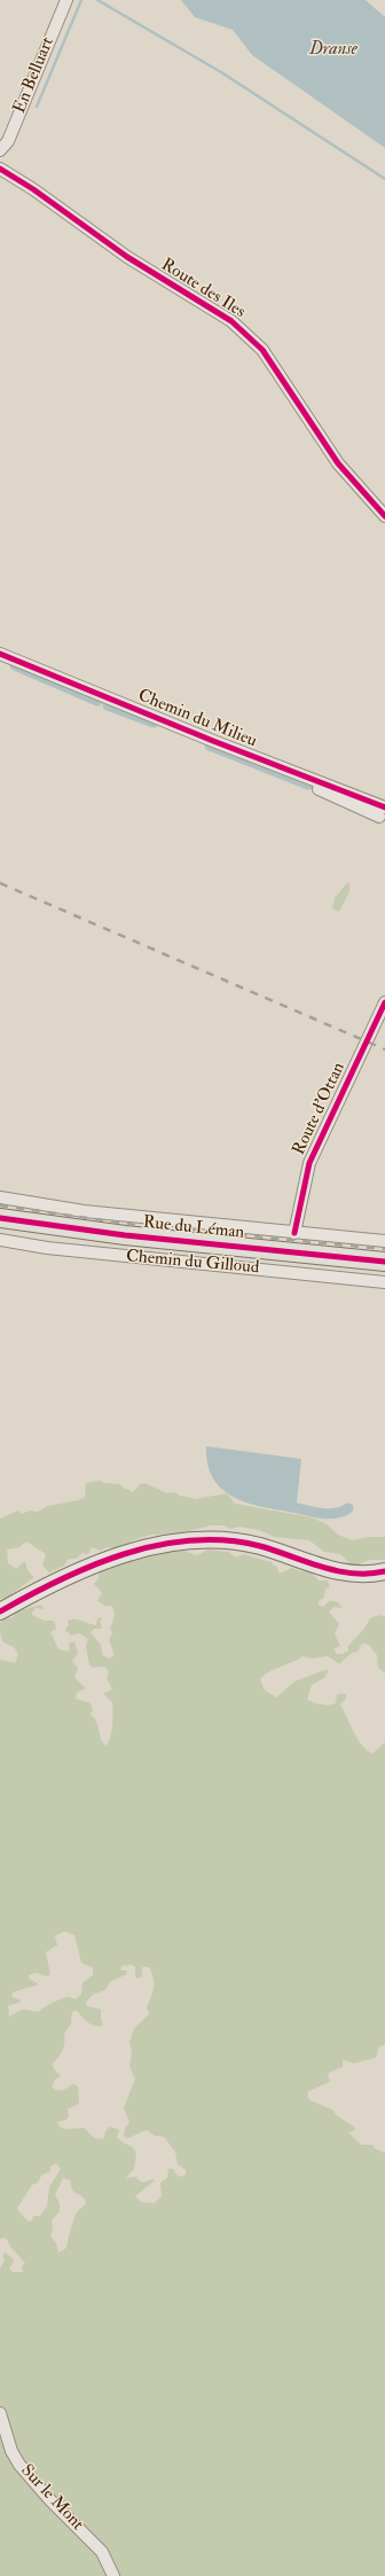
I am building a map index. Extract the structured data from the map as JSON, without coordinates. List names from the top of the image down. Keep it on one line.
{"streets":{"main road":["Rue du Léman"],"street":["En Belluart","Route des Iles","Chemin du Milieu","Route d'Ottan","Chemin du Gilloud","Sur le Mont"]},"crossings":[["En Belluart","Route des Iles"]],"water":["Dranse"]}
